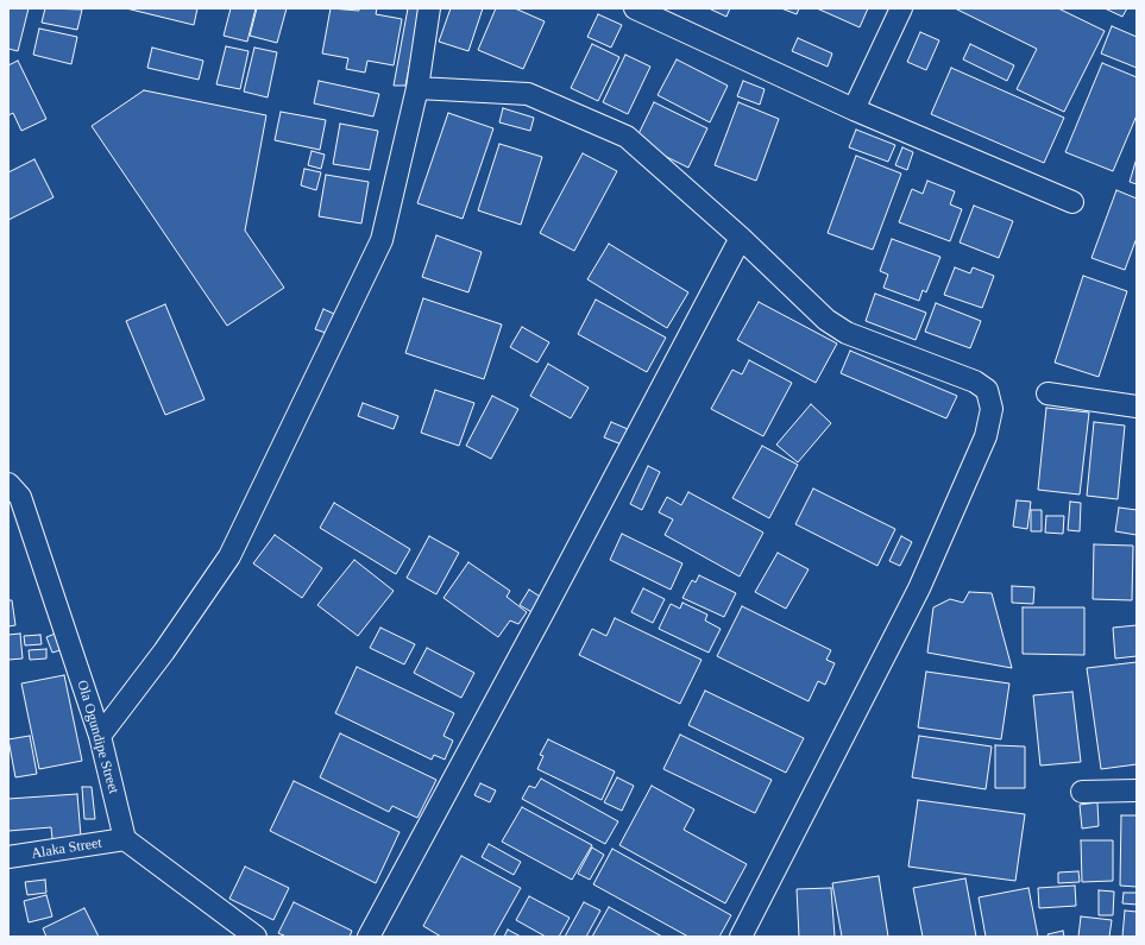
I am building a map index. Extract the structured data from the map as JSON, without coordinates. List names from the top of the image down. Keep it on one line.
{"streets":{"street":["Ola Ogundipe Street","Alaka Street"]},"crossings":[["Ola Ogundipe Street","Alaka Street"]]}
